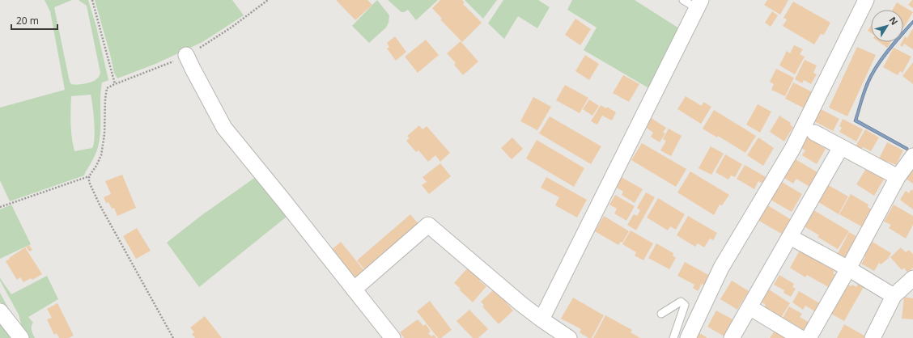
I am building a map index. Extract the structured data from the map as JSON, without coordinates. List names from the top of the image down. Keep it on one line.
{"scale_bar":"20 m","north":"top right"}
